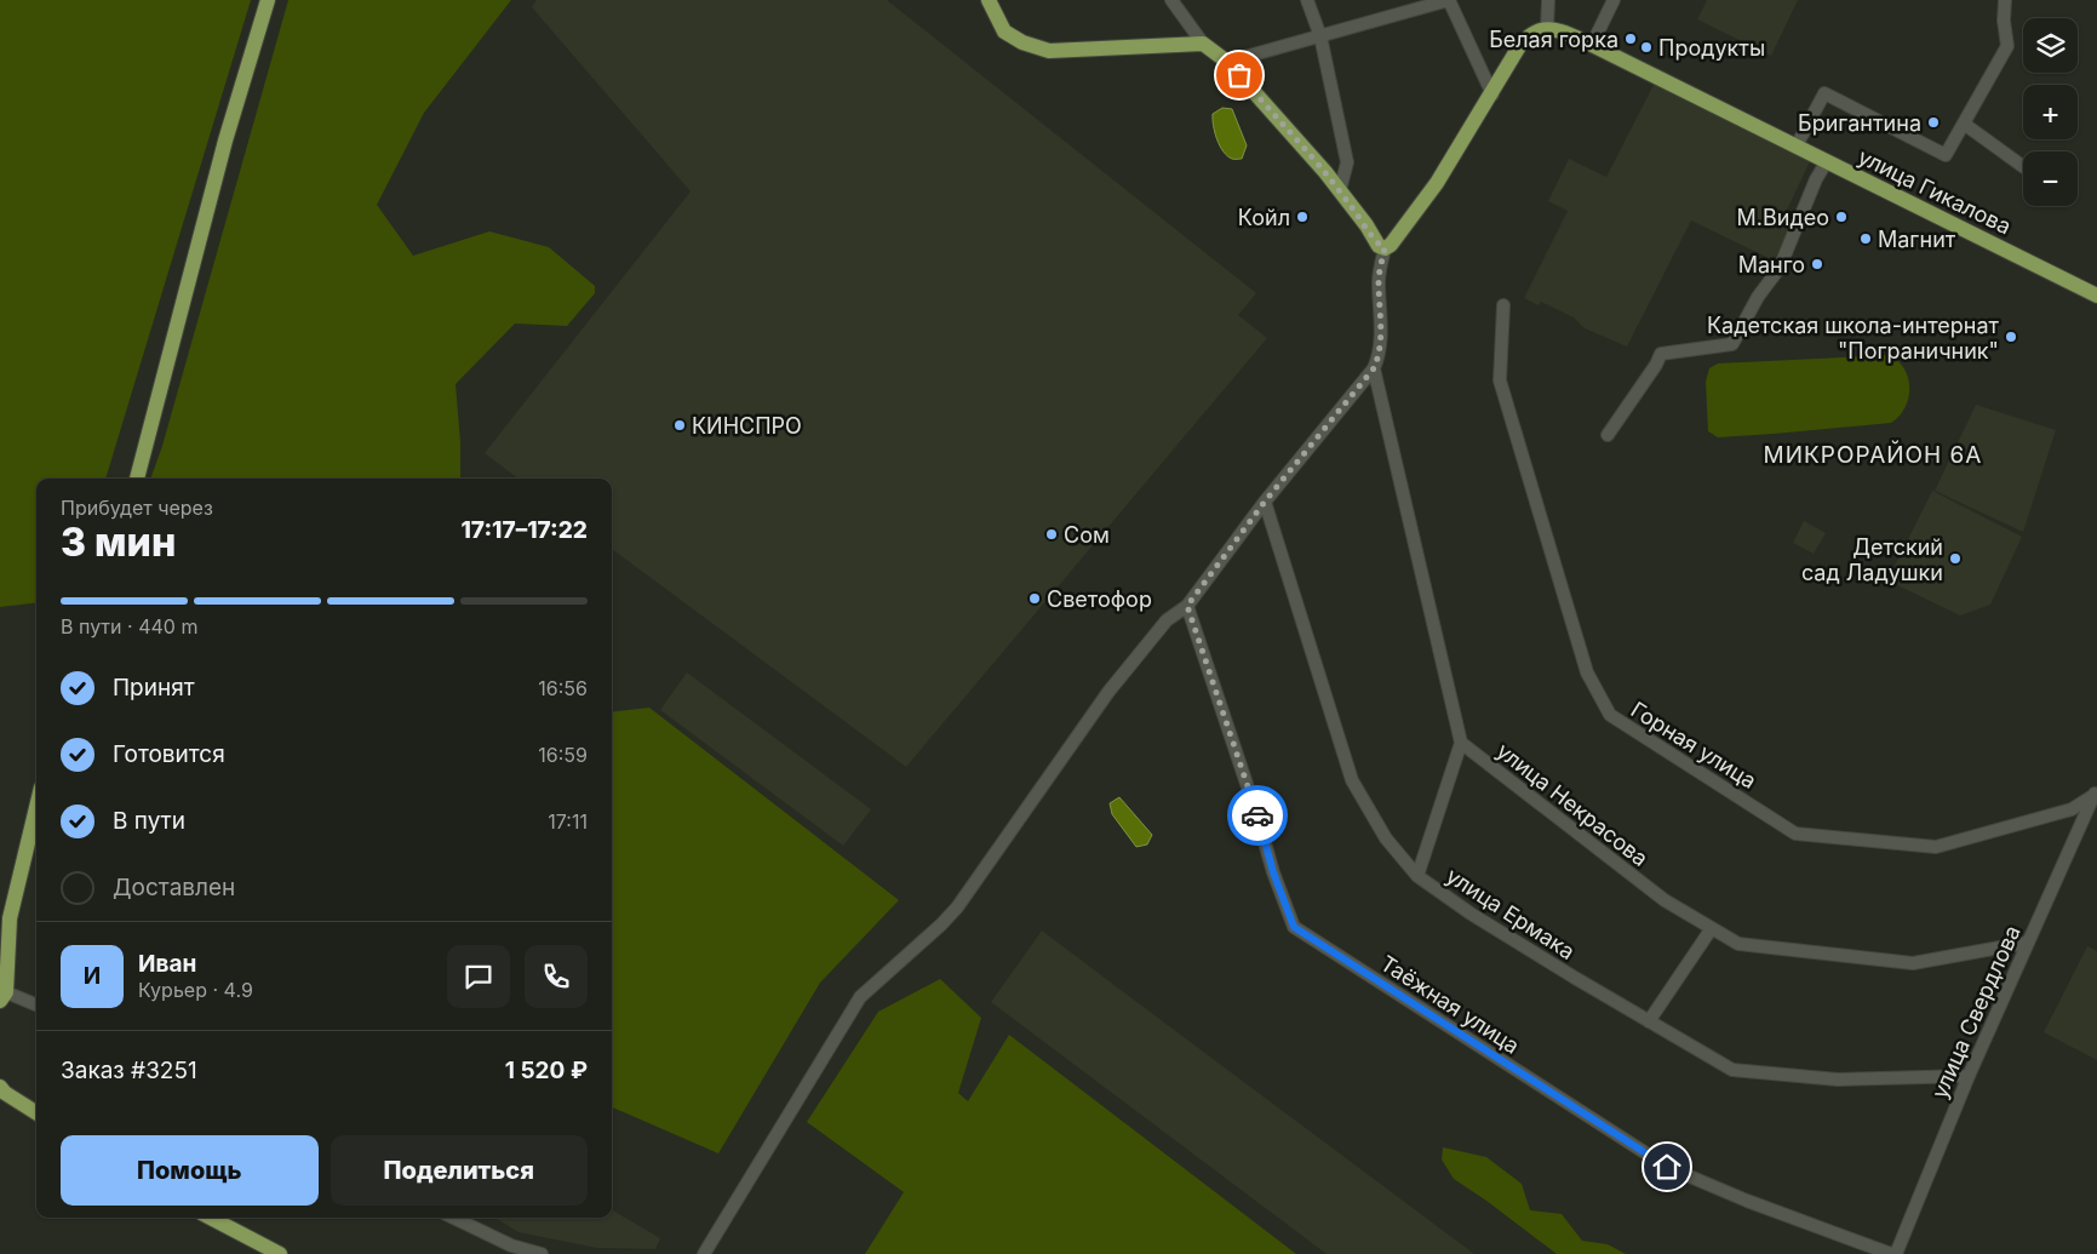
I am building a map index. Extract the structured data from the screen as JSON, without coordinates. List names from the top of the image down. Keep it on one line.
{"streets":{"main road":["улица Гикалова"],"street":["Горная улица","улица Некрасова","улица Ермака","Таёжная улица","улица Свердлова"]},"crossings":[["Горная улица","улица Свердлова"],["улица Некрасова","улица Свердлова"],["улица Ермака","улица Свердлова"]],"districts":["МИКРОРАЙОН 6А"],"places":["Белая горка","Продукты","Бригантина","Койл","М.Видео","Магнит","Манго","Кадетская школа-интернат \"Пограничник\"","КИНСПРО","Сом","Детский сад Ладушки","Светофор"],"page":{"map_buttons":["+","−"],"heading":["3 мин","Прибудет через","17:17–17:22"],"panel":["Иван","Курьер · 4.9","Заказ #3251","1 520 ₽"],"bar":"В пути · 440 m","list":[["Принят","16:56"],["Готовится","16:59"],["В пути","17:11"],"Доставлен"],"round":"И","buttons":["Помощь","Поделиться"]}}
